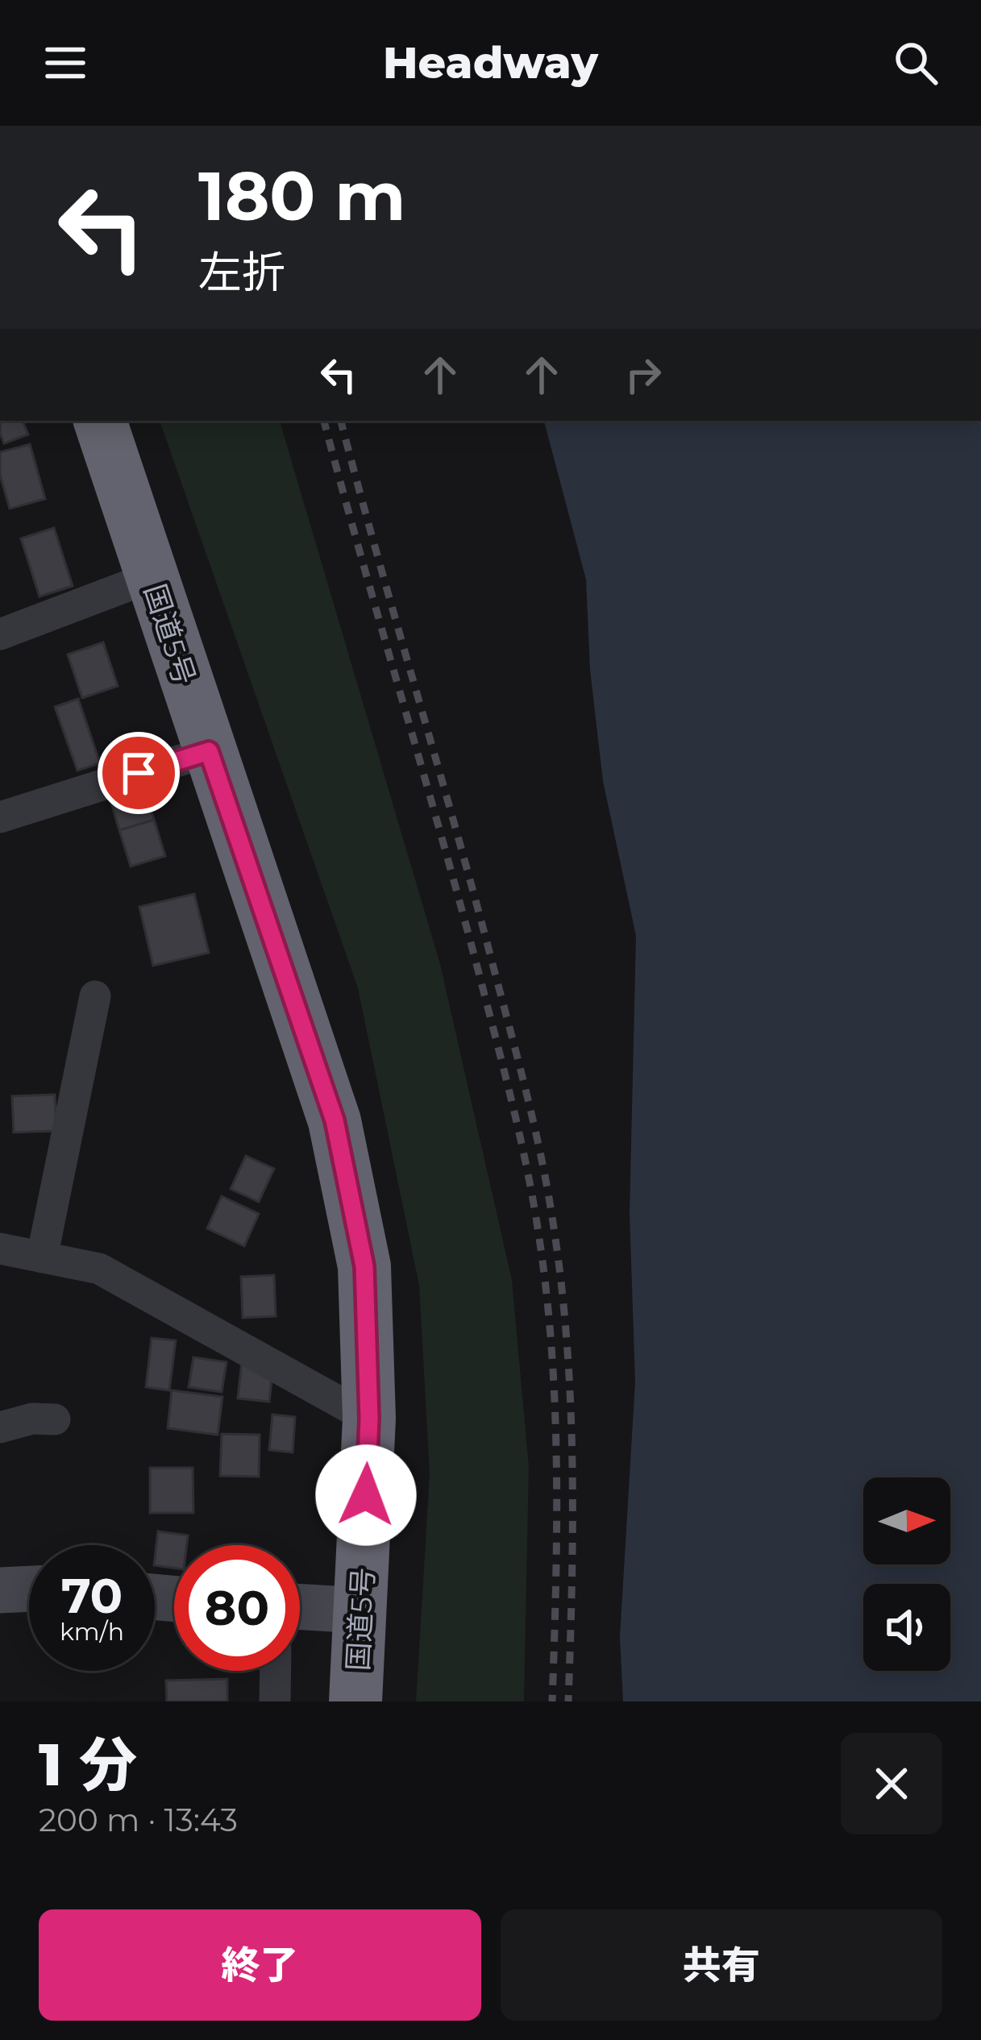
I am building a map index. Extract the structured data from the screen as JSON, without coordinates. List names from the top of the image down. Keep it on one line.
{"streets":{"highway":["国道5号"]},"north":"right","page":{"header":"Headway","turn":["180 m","左折"],"speed":"70 km/h","limit":"80","heading":["1 分","200 m · 13:43"],"buttons":["終了","共有"]}}
